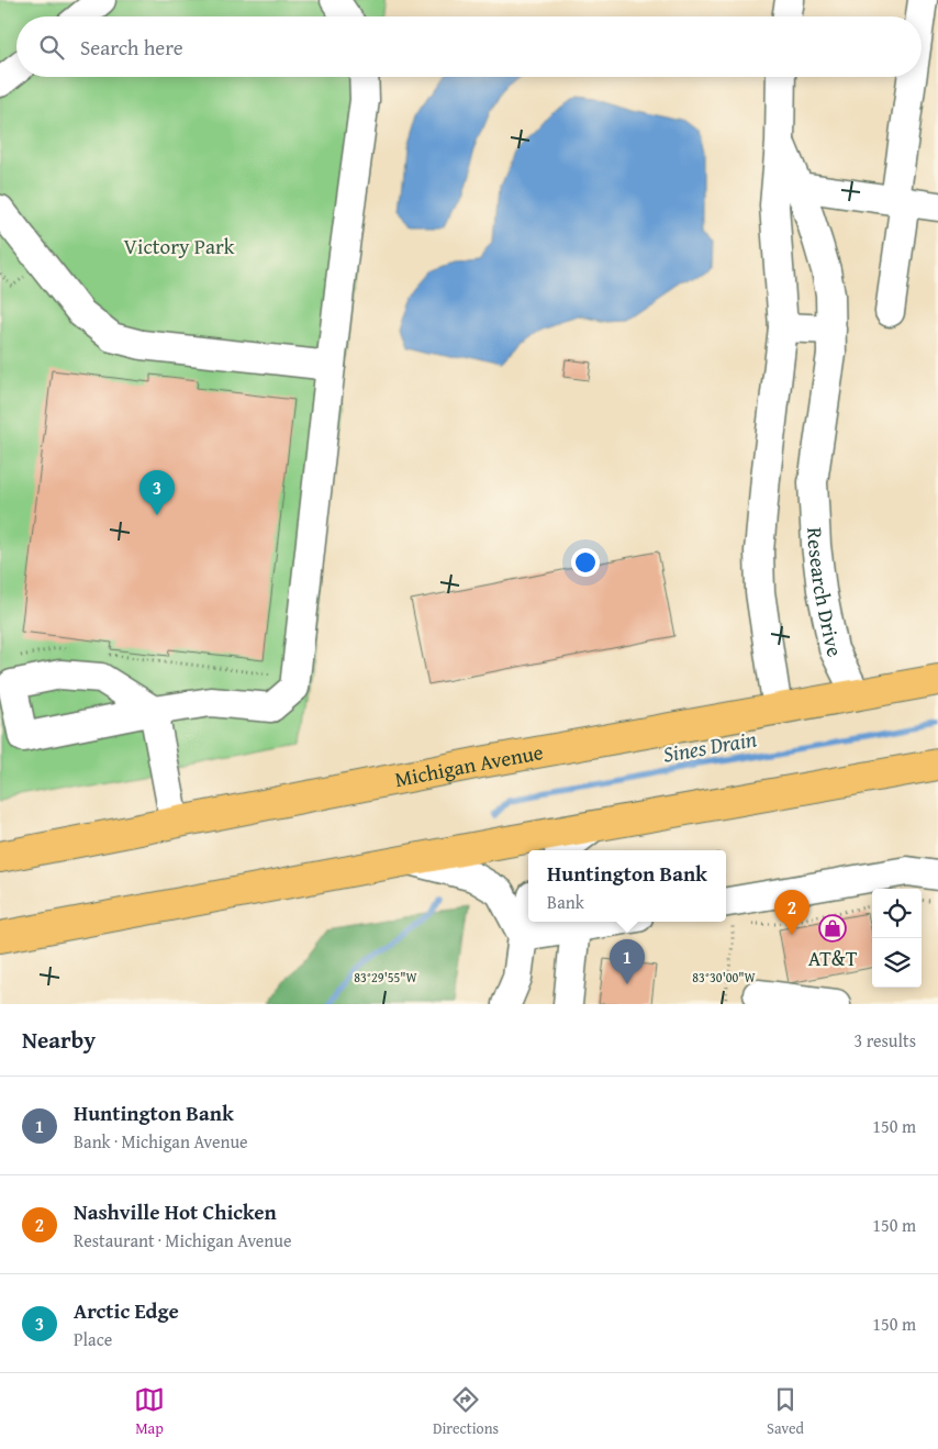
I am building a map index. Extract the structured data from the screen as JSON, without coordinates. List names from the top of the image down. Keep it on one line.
{"streets":{"main road":["Michigan Avenue"],"street":["Research Drive"]},"crossings":[["Research Drive","Michigan Avenue"]],"water":["Sines Drain"],"parks":["Victory Park"],"places":{"shop":["AT&T"]},"page":{"search":"Search here","pins":["3","2","1"],"popup":["Huntington Bank","Bank"],"heading":["Nearby","3 results"],"list":[{"mark":"1","name":"Huntington Bank","note":"Bank · Michigan Avenue","value":"150 m"},{"mark":"2","name":"Nashville Hot Chicken","note":"Restaurant · Michigan Avenue","value":"150 m"},{"mark":"3","name":"Arctic Edge","note":"Place","value":"150 m"}],"nav":["Map","Directions","Saved"]},"coordinates":["83°29'55\"W","83°30'00\"W"]}
